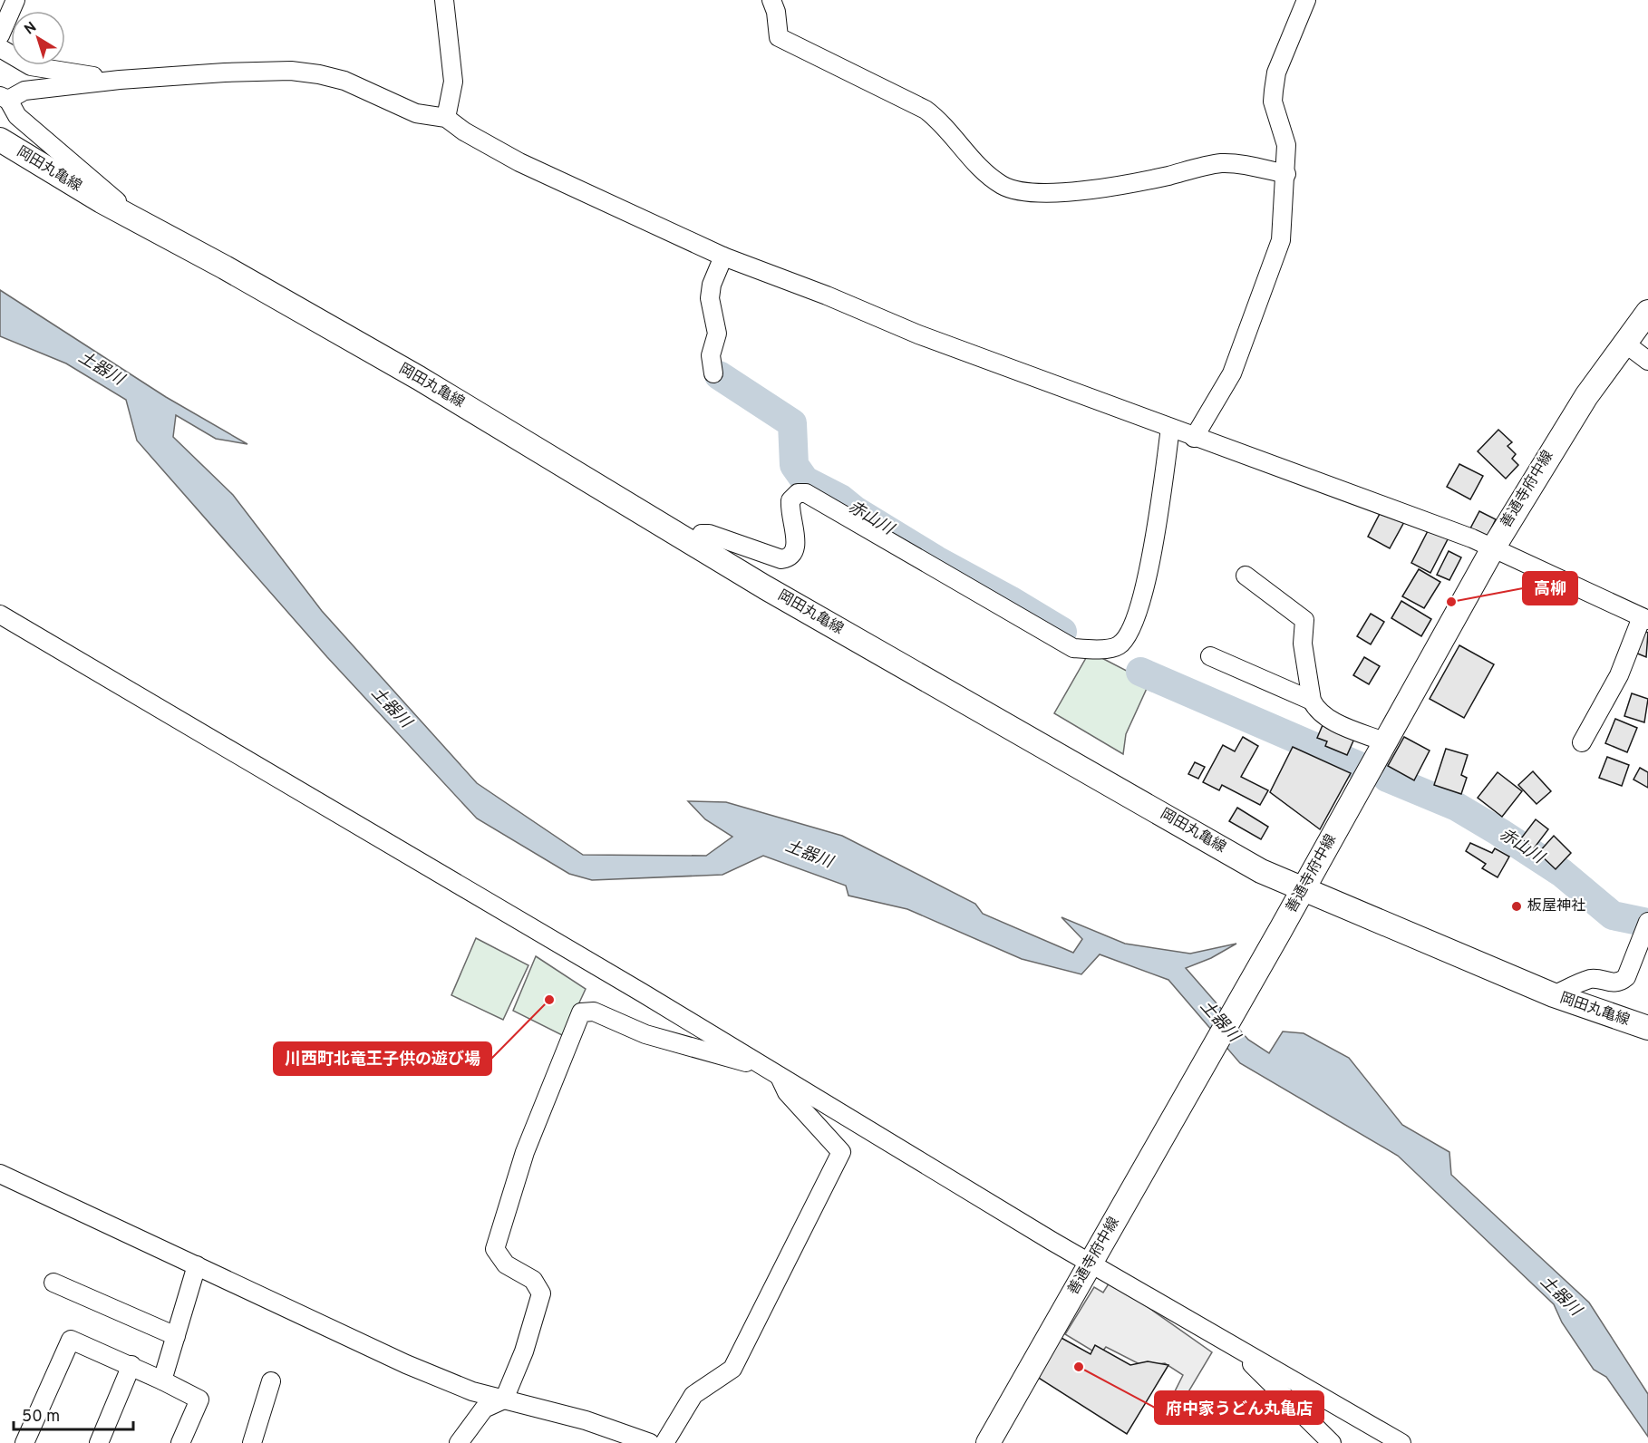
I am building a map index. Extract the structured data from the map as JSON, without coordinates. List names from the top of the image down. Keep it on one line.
{"streets":{"main road":["岡田丸亀線","善通寺府中線"]},"crossings":[["岡田丸亀線","善通寺府中線"]],"water":["土器川","赤山川"],"places":["高柳","板屋神社","川西町北竜王子供の遊び場","府中家うどん丸亀店"],"scale_bar":"50 m","north":"top left"}
